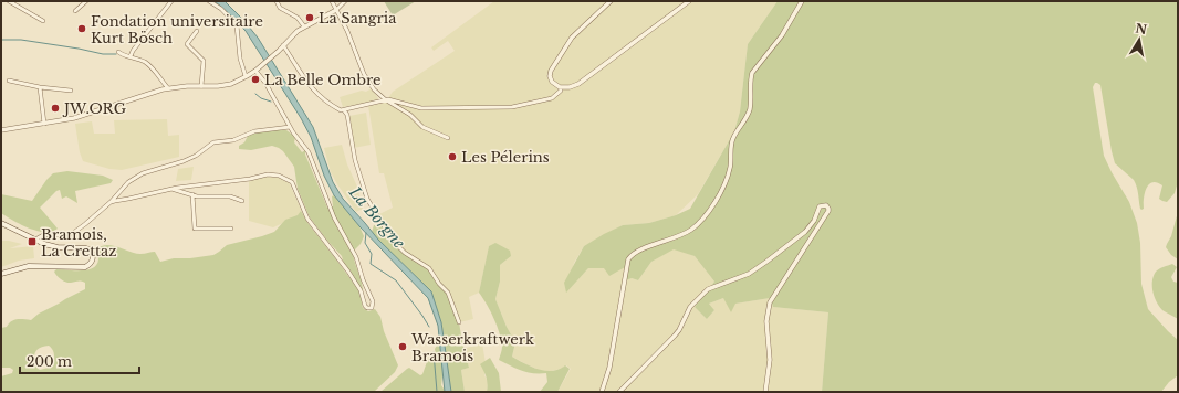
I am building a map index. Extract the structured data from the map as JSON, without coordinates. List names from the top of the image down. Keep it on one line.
{"water":["La Borgne"],"places":{"other":["La Sangria","Fondation universitaire Kurt Bösch","La Belle Ombre","JW.ORG","Les Pélerins","Wasserkraftwerk Bramois"],"transit":["Bramois, La Crettaz"]},"scale_bar":"200 m","north":"top"}
